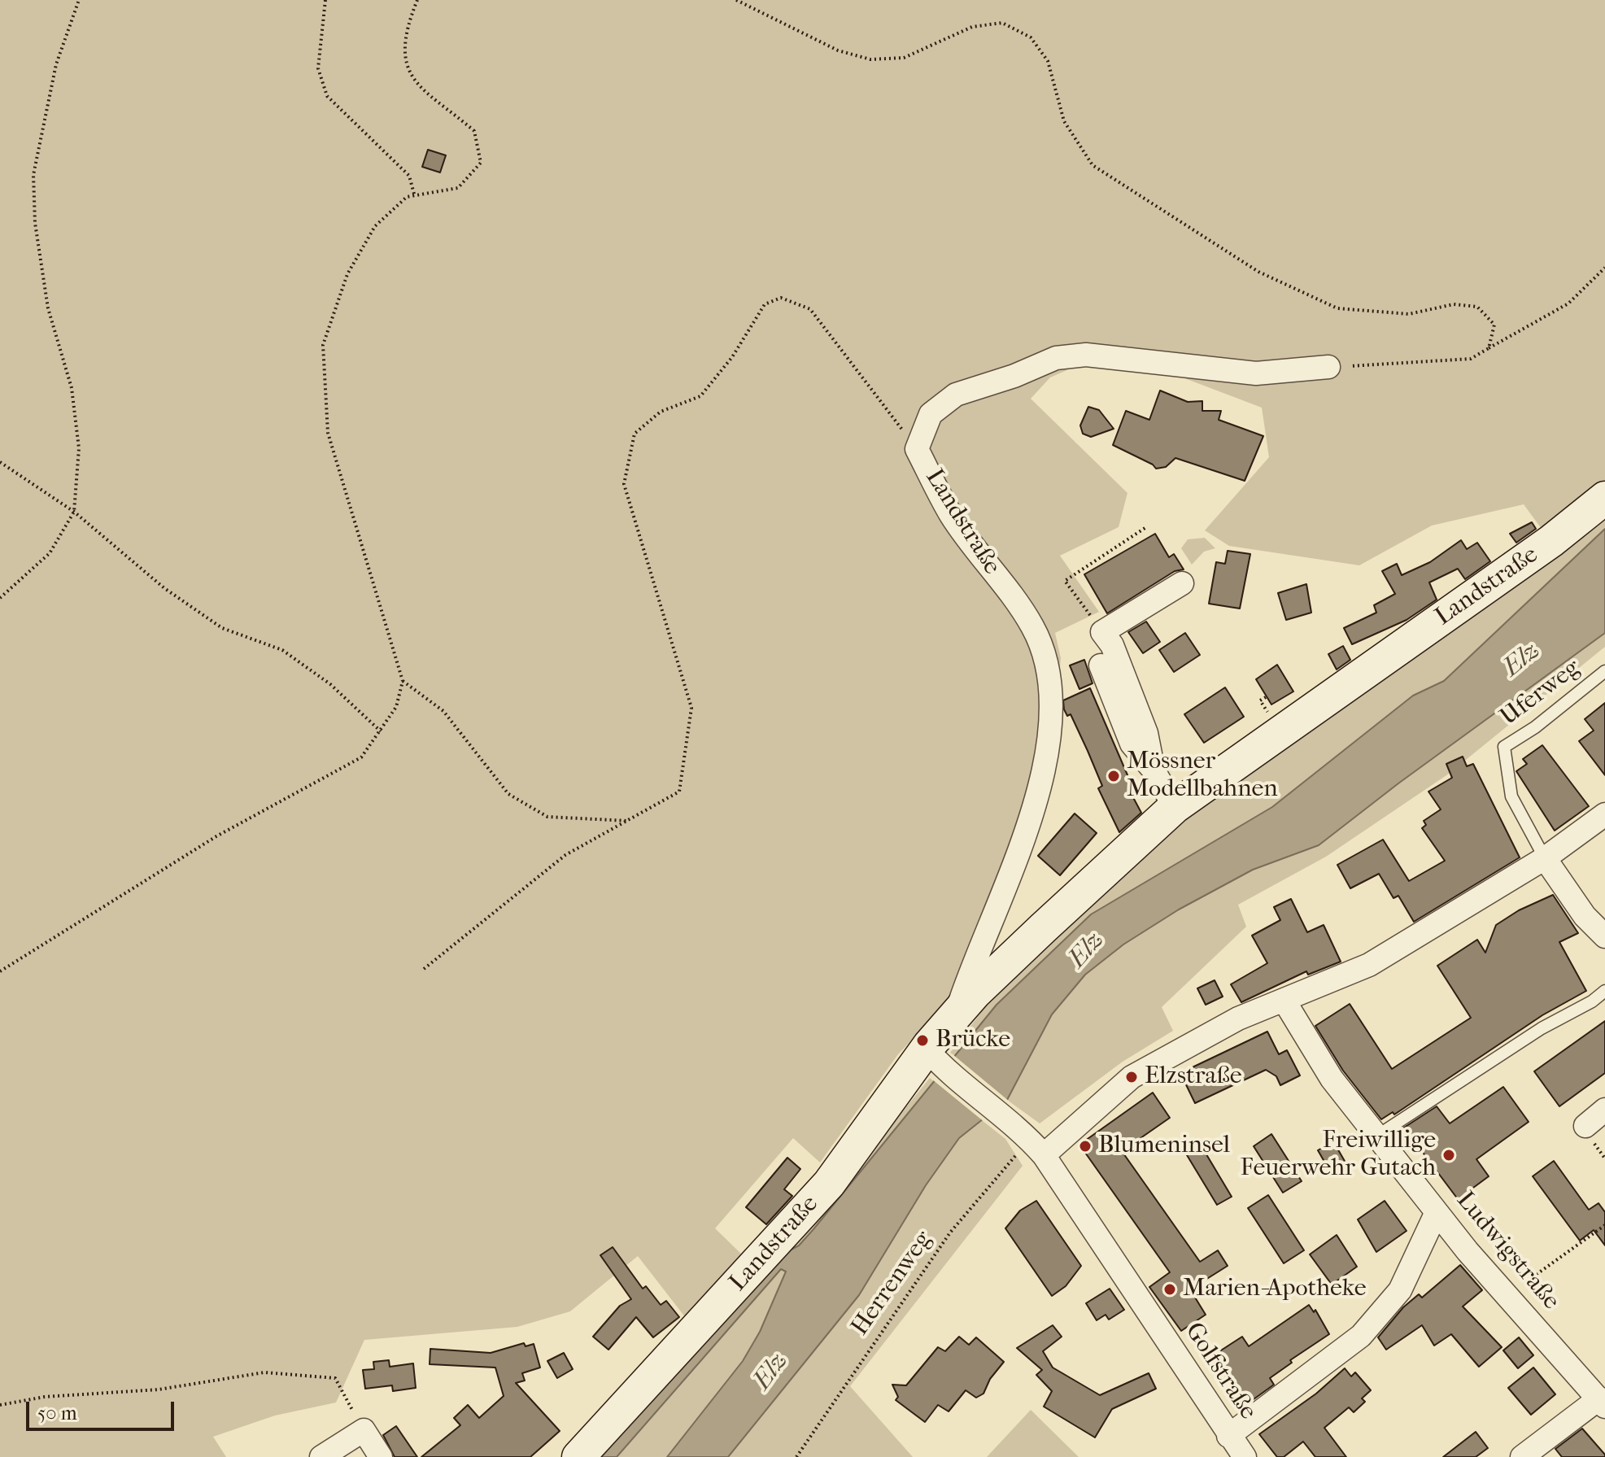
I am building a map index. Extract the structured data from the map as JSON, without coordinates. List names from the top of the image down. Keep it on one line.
{"streets":{"street":["Landstraße","Ludwigstraße","Golfstraße"],"lane":["Uferweg"],"path":["Herrenweg"]},"crossings":[["Landstraße","Golfstraße"],["Herrenweg","Golfstraße"]],"water":["Elz"],"places":["Mössner Modellbahnen","Brücke","Elzstraße","Blumeninsel","Freiwillige Feuerwehr Gutach","Marien-Apotheke"],"scale_bar":"50 m"}
